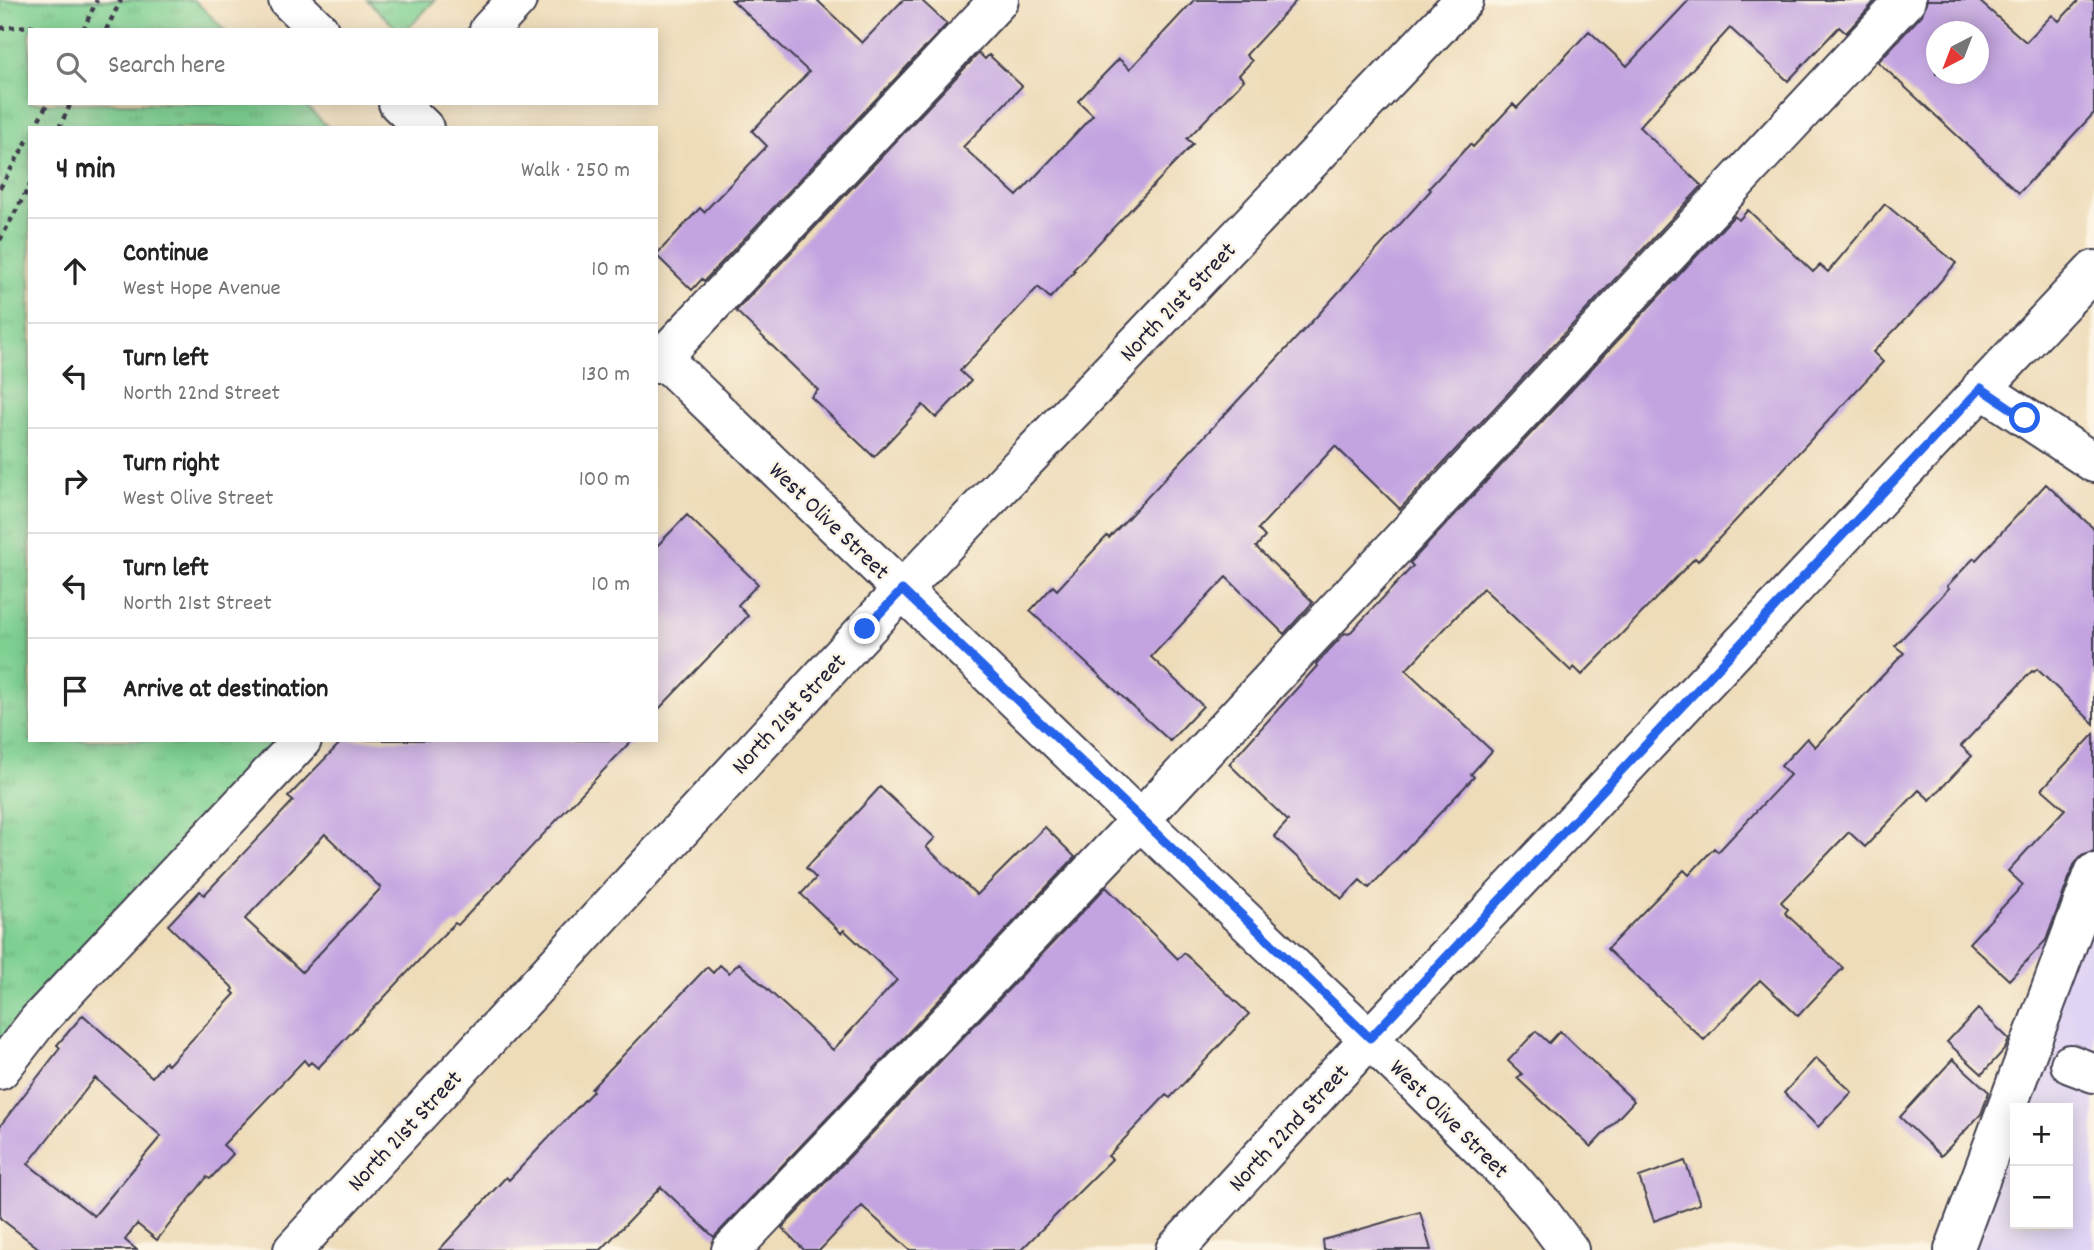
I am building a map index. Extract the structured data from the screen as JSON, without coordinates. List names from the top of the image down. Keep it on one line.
{"streets":{"street":["North 21st Street","West Olive Street","North 22nd Street"]},"crossings":[["North 21st Street","West Olive Street"],["West Olive Street","North 22nd Street"]],"north":"bottom left","page":{"search":"Search here","heading":["4 min","Walk · 250 m"],"list":[["Continue","West Hope Avenue","10 m"],["Turn left","North 22nd Street","130 m"],["Turn right","West Olive Street","100 m"],["Turn left","North 21st Street","10 m"],"Arrive at destination"],"map_buttons":["+","−"]}}
